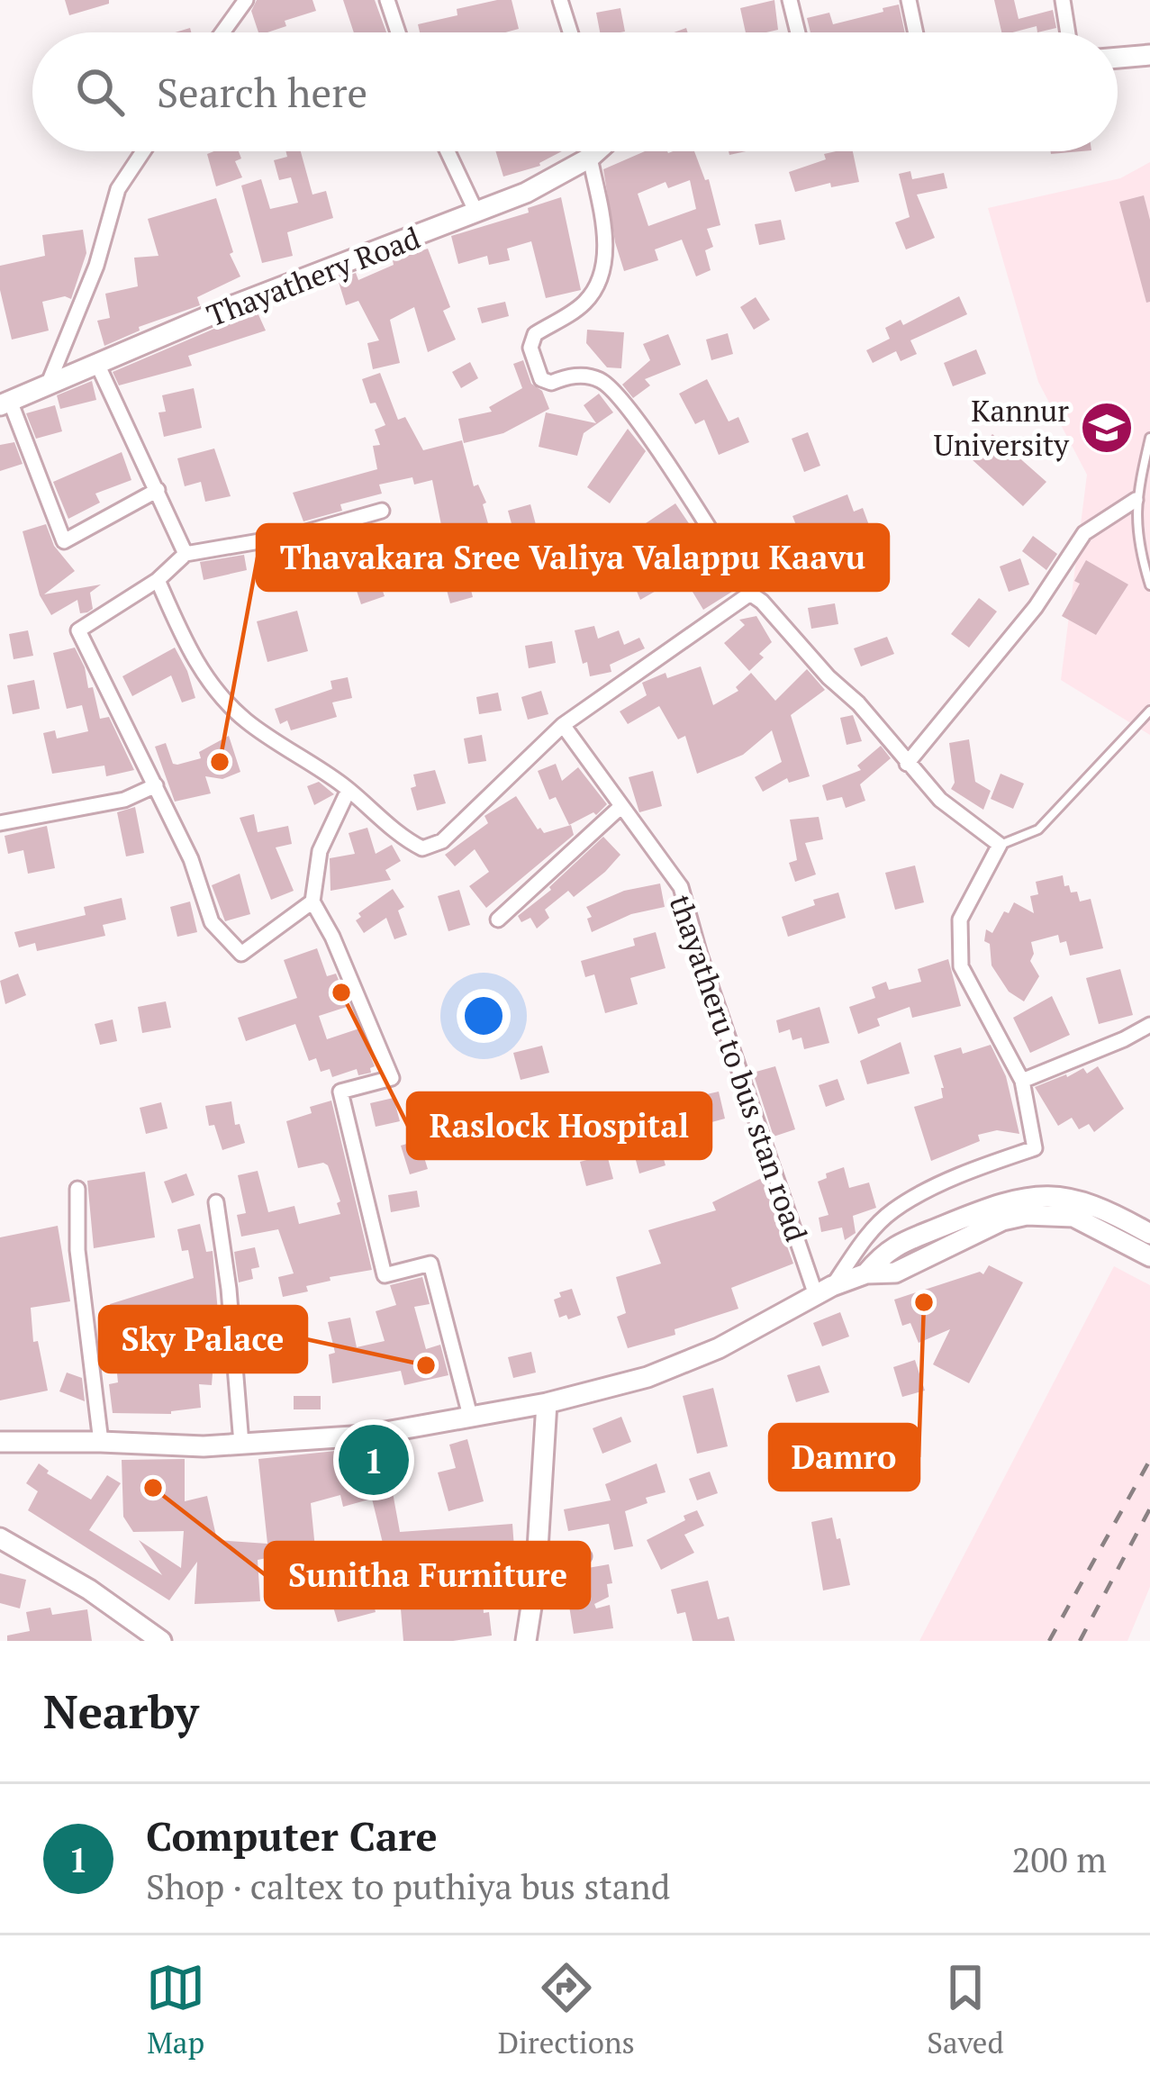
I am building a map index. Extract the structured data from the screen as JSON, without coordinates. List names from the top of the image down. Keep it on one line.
{"streets":{"main road":["Thayathery Road"],"street":["thayatheru to bus stan road"]},"places":{"school or university":["Kannur University"],"other":["Thavakara Sree Valiya Valappu Kaavu","Raslock Hospital","Damro","Sky Palace","Sunitha Furniture"]},"page":{"search":"Search here","pins":"1","heading":"Nearby","list":[{"mark":"1","name":"Computer Care","note":"Shop · caltex to puthiya bus stand","value":"200 m"}],"nav":["Map","Directions","Saved"]}}
